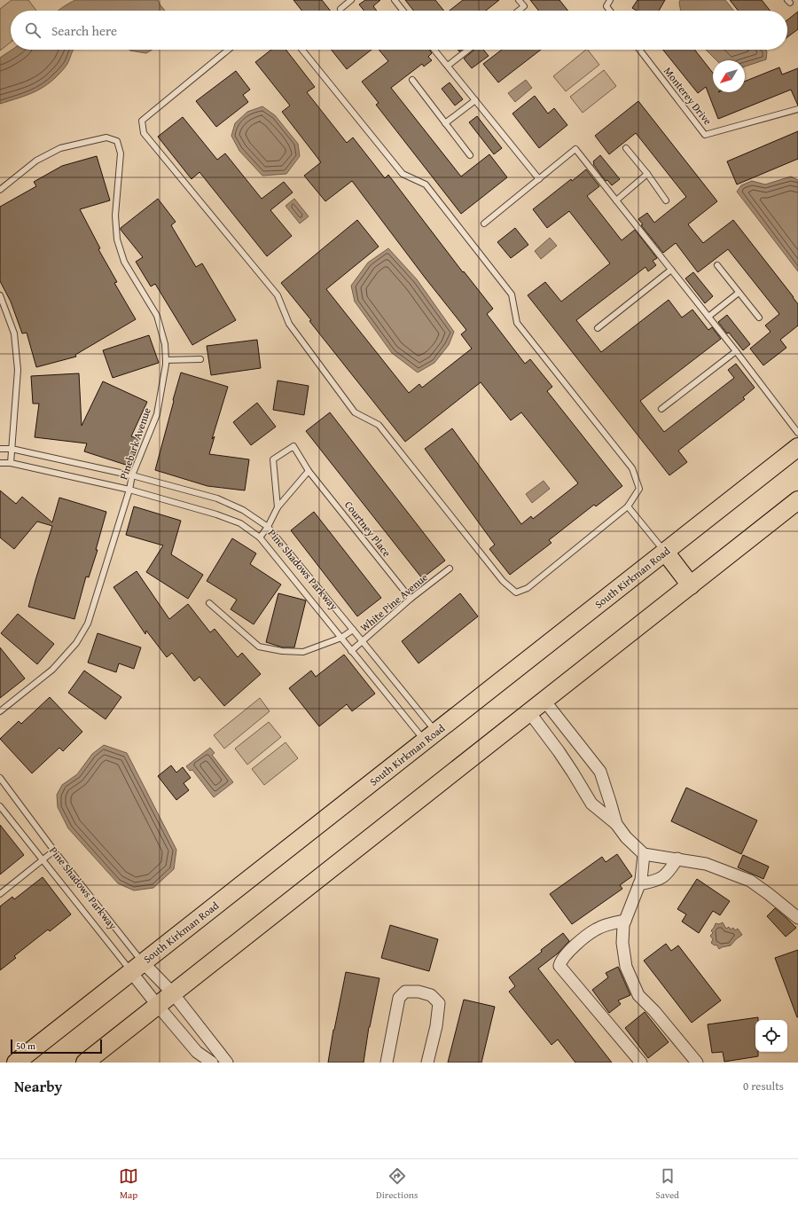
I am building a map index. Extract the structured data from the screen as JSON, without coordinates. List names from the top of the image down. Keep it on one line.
{"streets":{"main road":["South Kirkman Road"],"street":["Pine Shadows Parkway"],"lane":["Monterey Drive","Pinebark Avenue","Courtney Place","White Pine Avenue"]},"crossings":[["Pinebark Avenue","Pine Shadows Parkway"],["Courtney Place","White Pine Avenue"],["Pine Shadows Parkway","South Kirkman Road"],["Pine Shadows Parkway","White Pine Avenue"]],"scale_bar":"50 m","north":"bottom left","page":{"search":"Search here","scale":"50 m","heading":["Nearby","0 results"],"nav":["Map","Directions","Saved"]}}
